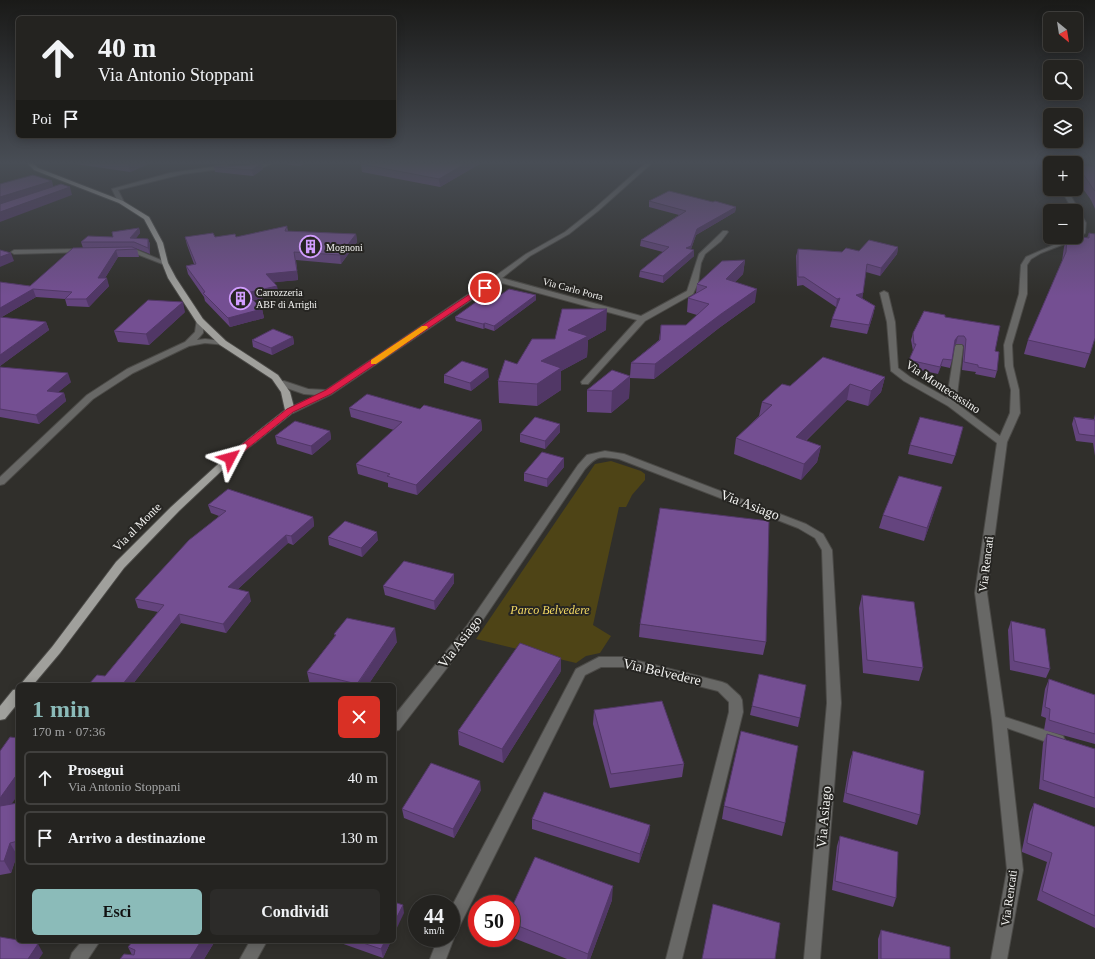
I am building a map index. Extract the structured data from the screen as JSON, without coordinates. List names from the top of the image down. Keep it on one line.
{"streets":{"main road":["Via al Monte"],"street":["Via Carlo Porta","Via Montecassino","Via Asiago","Via Rencati","Via Belvedere"]},"crossings":[["Via Montecassino","Via Rencati"]],"parks":["Parco Belvedere"],"places":{"building":["Mognoni","Carrozzeria ABF di Arrighi"]},"north":"bottom right","page":{"map_buttons":["+","−"],"turn":["40 m","Via Antonio Stoppani"],"then":"Poi","heading":["1 min","170 m · 07:36"],"list":[{"name":"Prosegui","note":"Via Antonio Stoppani","value":"40 m"},{"name":"Arrivo a destinazione","value":"130 m"}],"buttons":["Esci","Condividi"],"speed":"44 km/h","limit":"50"}}
